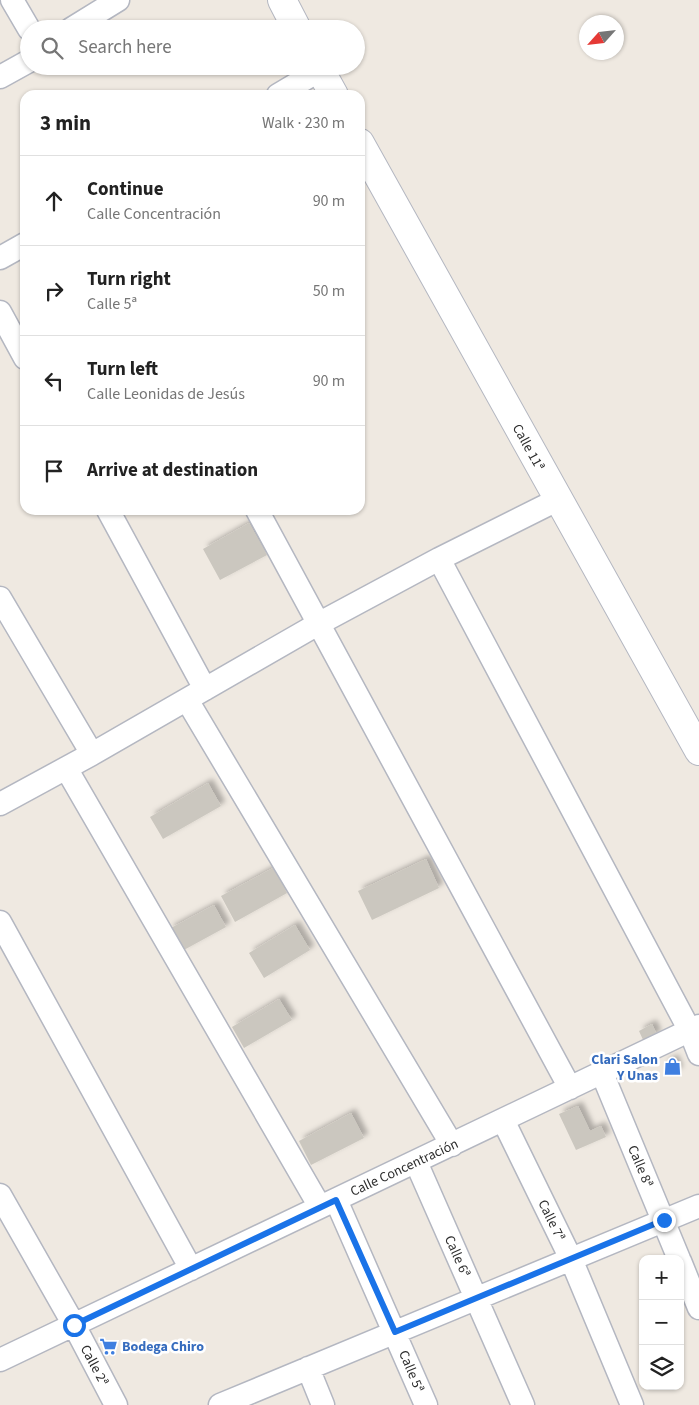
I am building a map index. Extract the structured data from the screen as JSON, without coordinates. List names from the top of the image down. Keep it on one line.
{"streets":{"street":["Calle 11ª","Calle 8ª","Calle Concentración","Calle 7ª","Calle 6ª","Calle 2ª","Calle 5ª"]},"crossings":[["Calle 8ª","Calle Concentración"],["Calle Concentración","Calle 7ª"],["Calle Concentración","Calle 6ª"],["Calle Concentración","Calle 2ª"],["Calle Concentración","Calle 5ª"]],"places":{"shop":["Clari Salon Y Unas"],"supermarket":["Bodega Chiro"]},"north":"bottom left","page":{"search":"Search here","heading":["3 min","Walk · 230 m"],"list":[["Continue","Calle Concentración","90 m"],["Turn right","Calle 5ª","50 m"],["Turn left","Calle Leonidas de Jesús","90 m"],"Arrive at destination"],"map_buttons":["+","−"]}}
